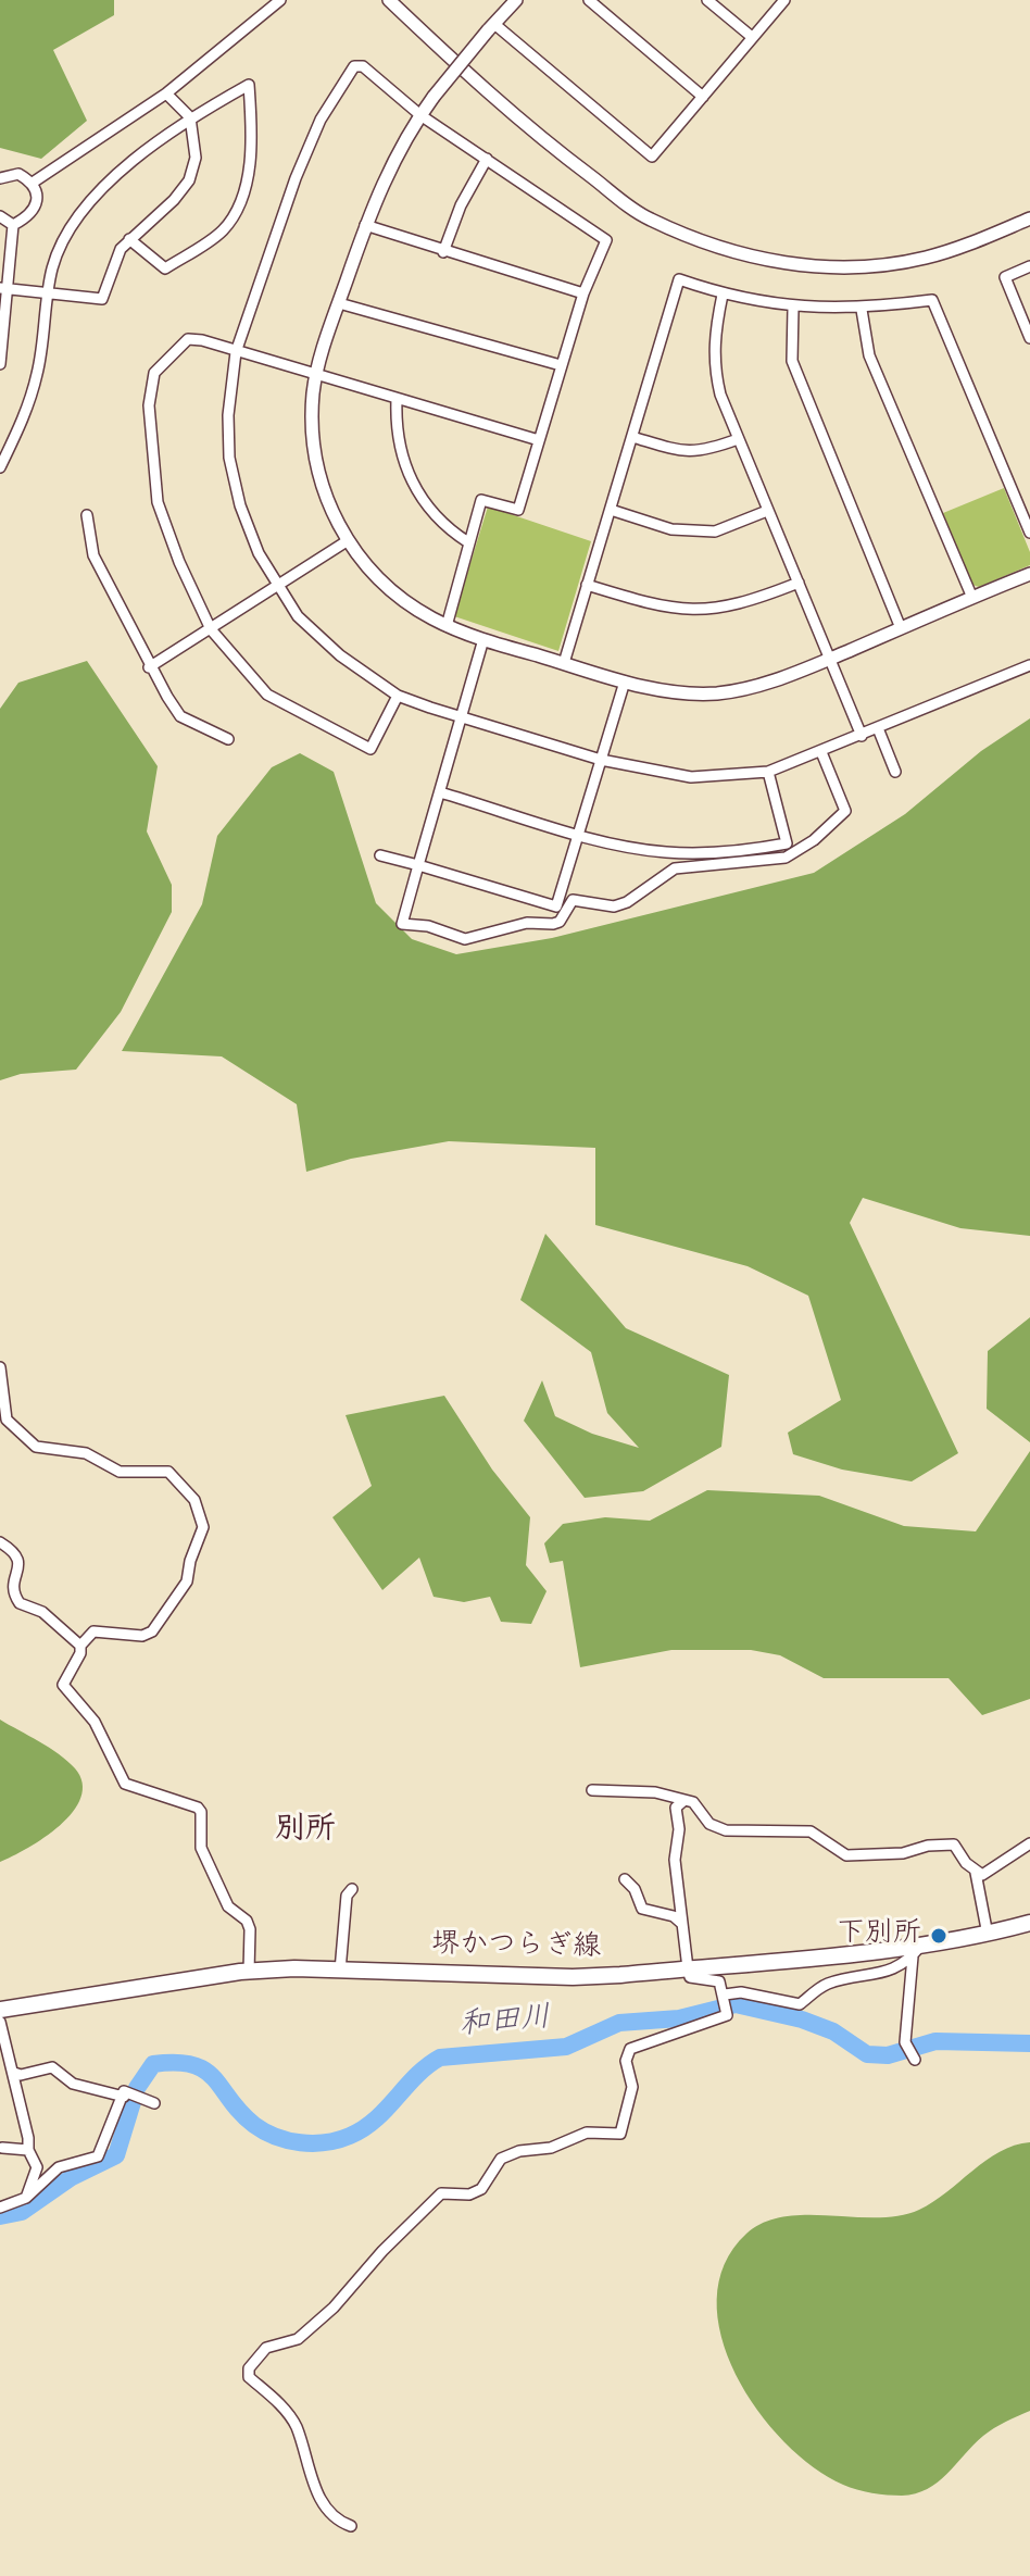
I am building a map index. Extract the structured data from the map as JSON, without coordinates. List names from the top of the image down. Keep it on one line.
{"streets":{"main road":["堺かつらぎ線"]},"districts":["別所"],"water":["和田川"],"places":["下別所"]}
